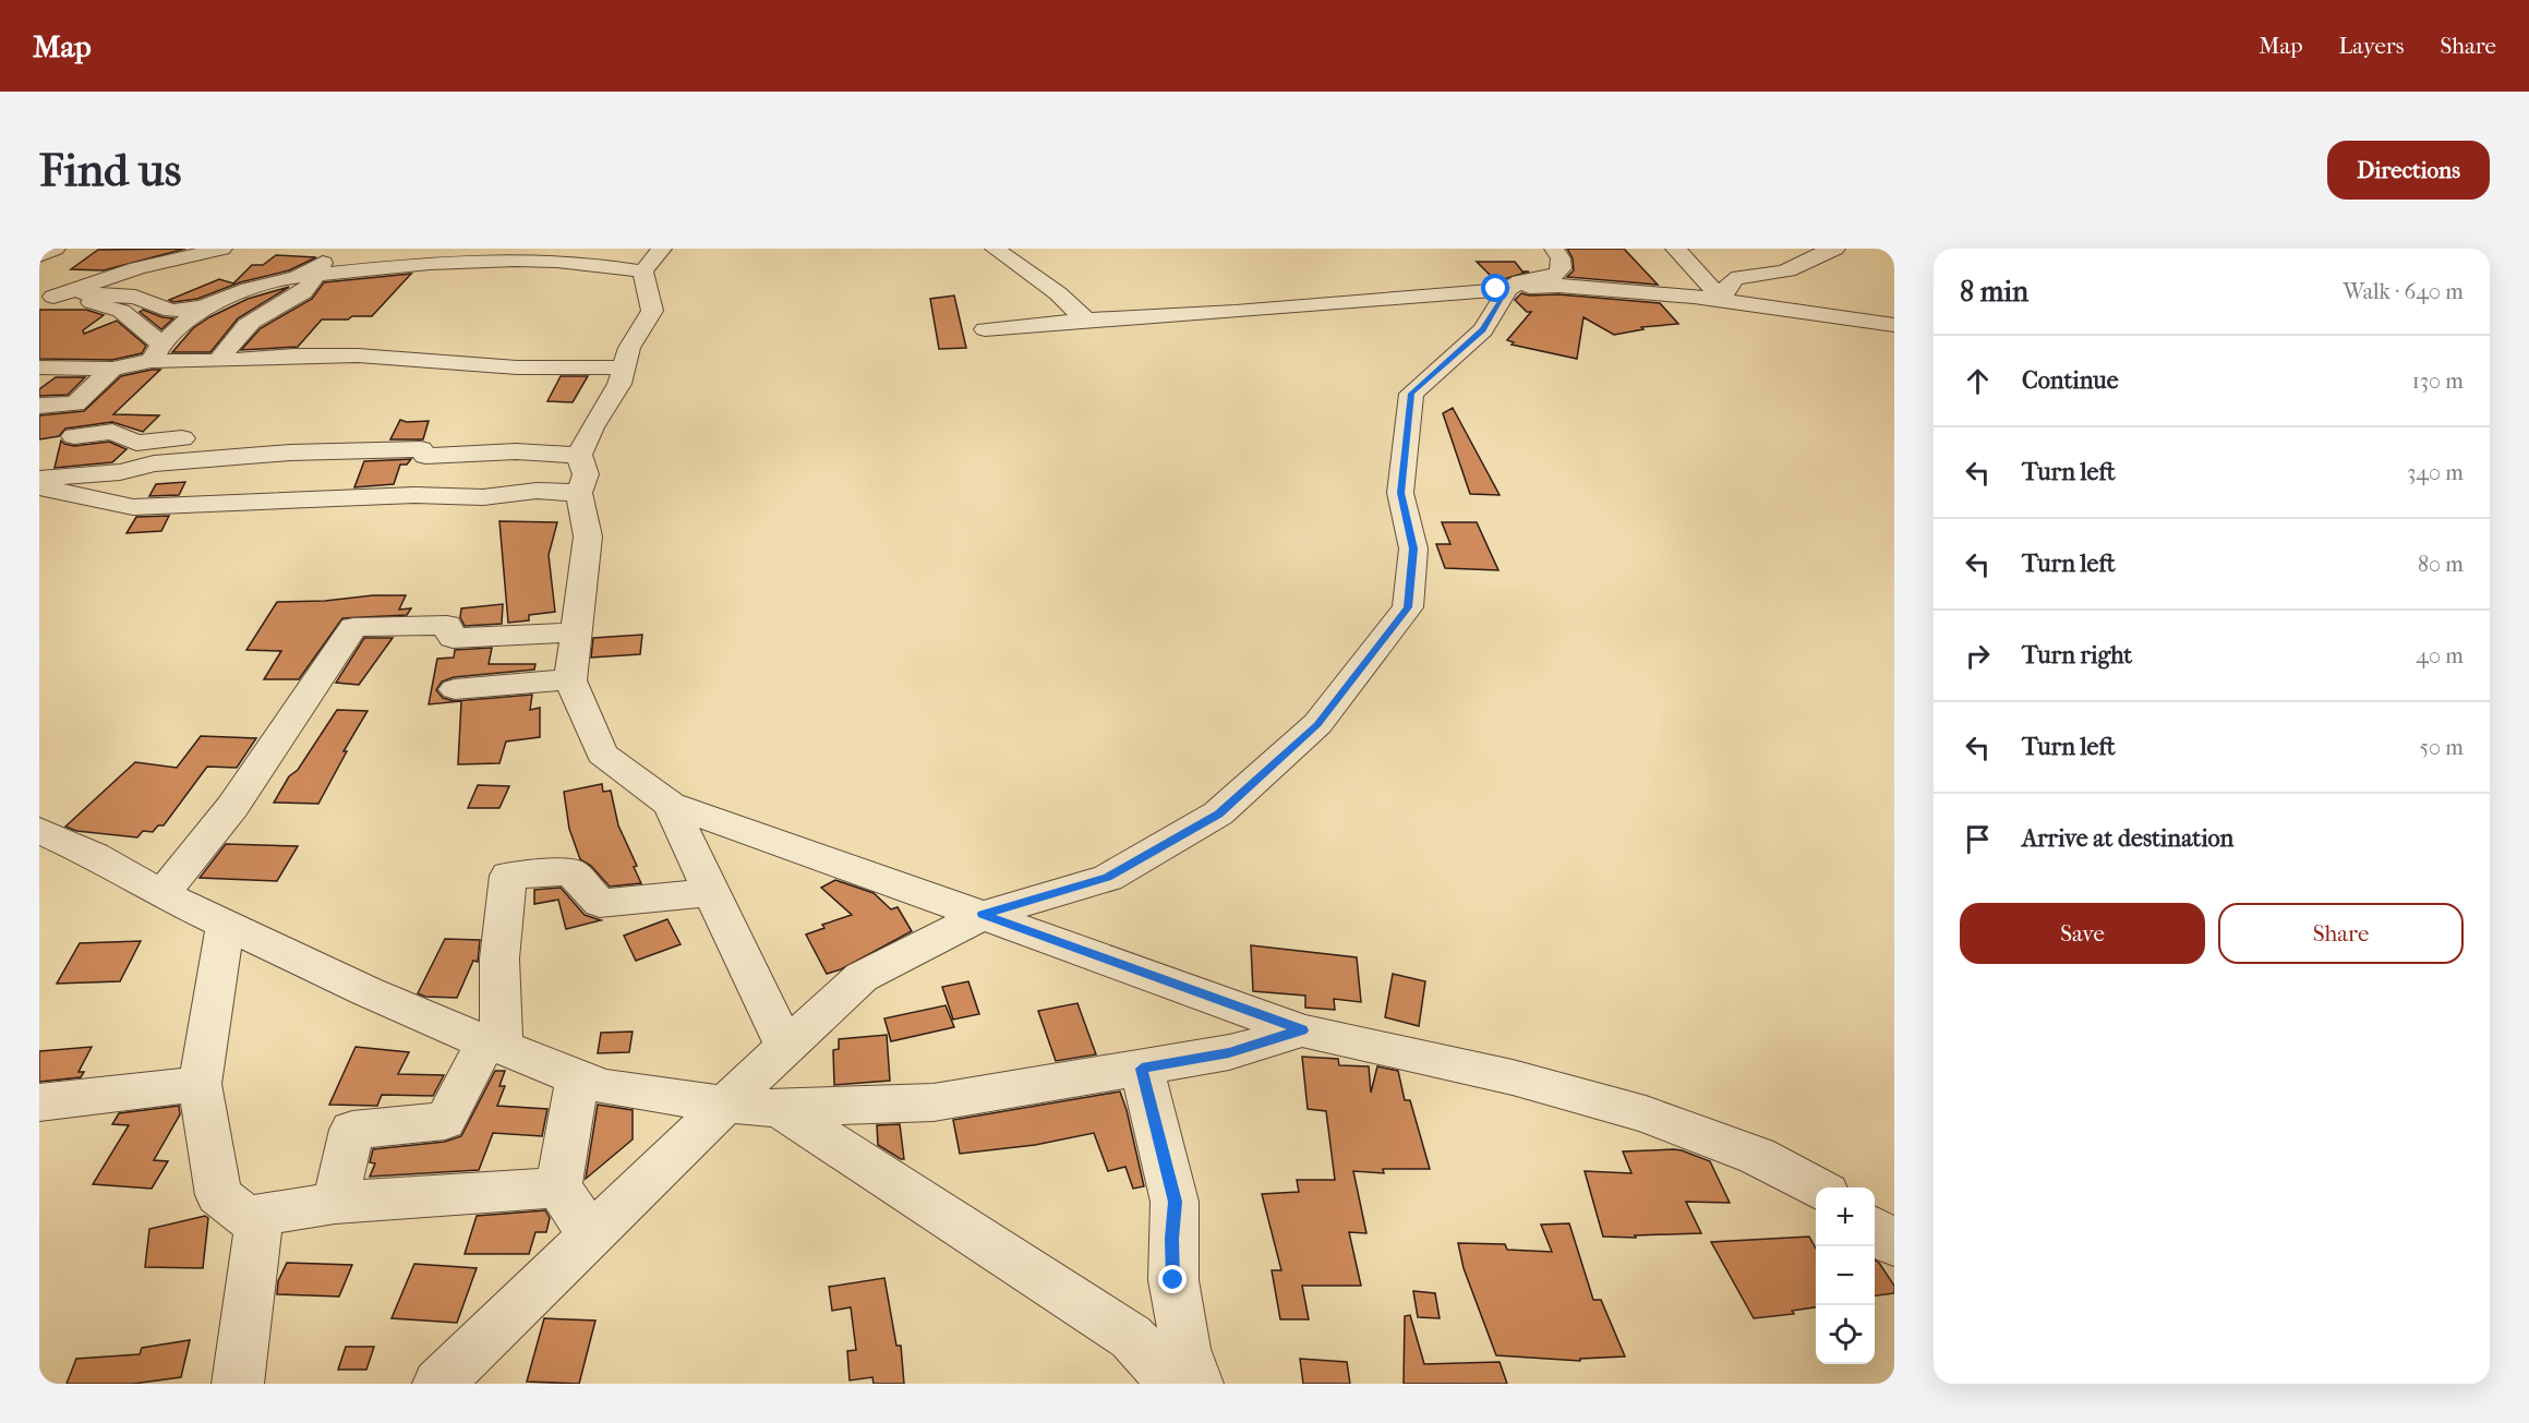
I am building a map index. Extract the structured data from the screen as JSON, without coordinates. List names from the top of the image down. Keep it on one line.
{"page":{"header":"Map","nav":["Map","Layers","Share"],"buttons":["Directions",["Save","Share"]],"title":"Find us","heading":["8 min","Walk · 640 m"],"list":[["Continue","130 m"],["Turn left","340 m"],["Turn left","80 m"],["Turn right","40 m"],["Turn left","50 m"],"Arrive at destination"],"map_buttons":["+","−"]}}
